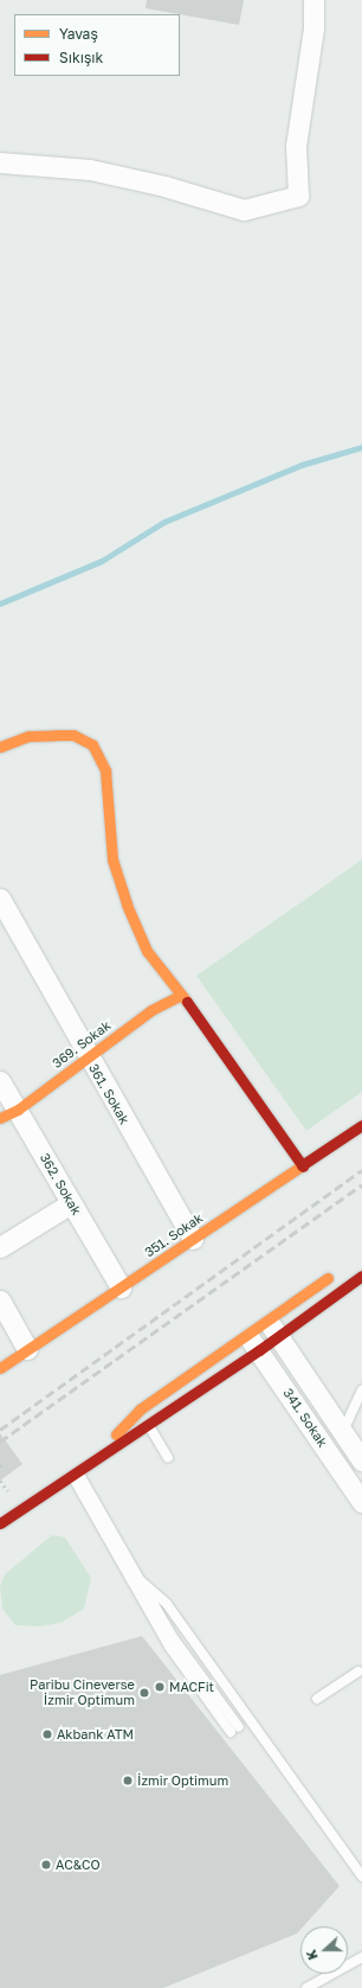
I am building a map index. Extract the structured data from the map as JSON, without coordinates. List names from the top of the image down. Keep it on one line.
{"streets":{"street":["369. Sokak","361. Sokak","362. Sokak","351. Sokak","341. Sokak"]},"crossings":[["369. Sokak","361. Sokak"],["369. Sokak","362. Sokak"],["361. Sokak","351. Sokak"],["362. Sokak","351. Sokak"]],"places":["MACFit","Paribu Cineverse İzmir Optimum","Akbank ATM","İzmir Optimum","AC&CO"],"legend":["Yavaş","Sıkışık"],"north":"left"}
